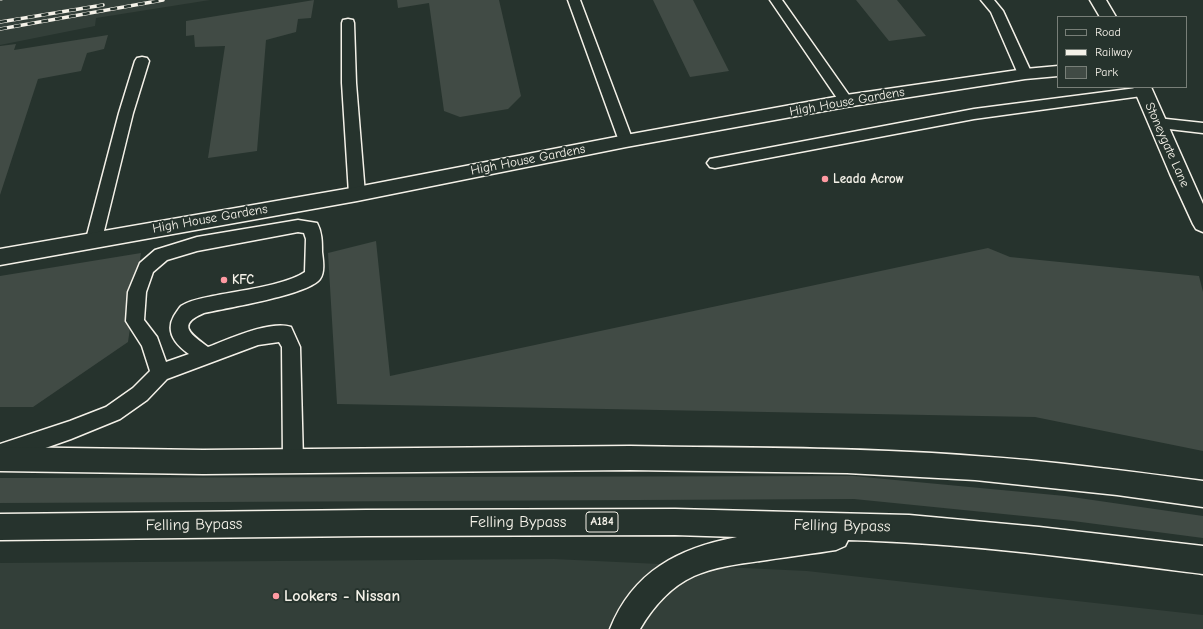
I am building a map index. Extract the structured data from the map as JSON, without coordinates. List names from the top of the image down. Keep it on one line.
{"streets":{"main road":["High House Gardens","Stoneygate Lane","Felling Bypass","A184"]},"places":["Leada Acrow","KFC","Lookers - Nissan"],"legend":["Road","Railway","Park"]}
